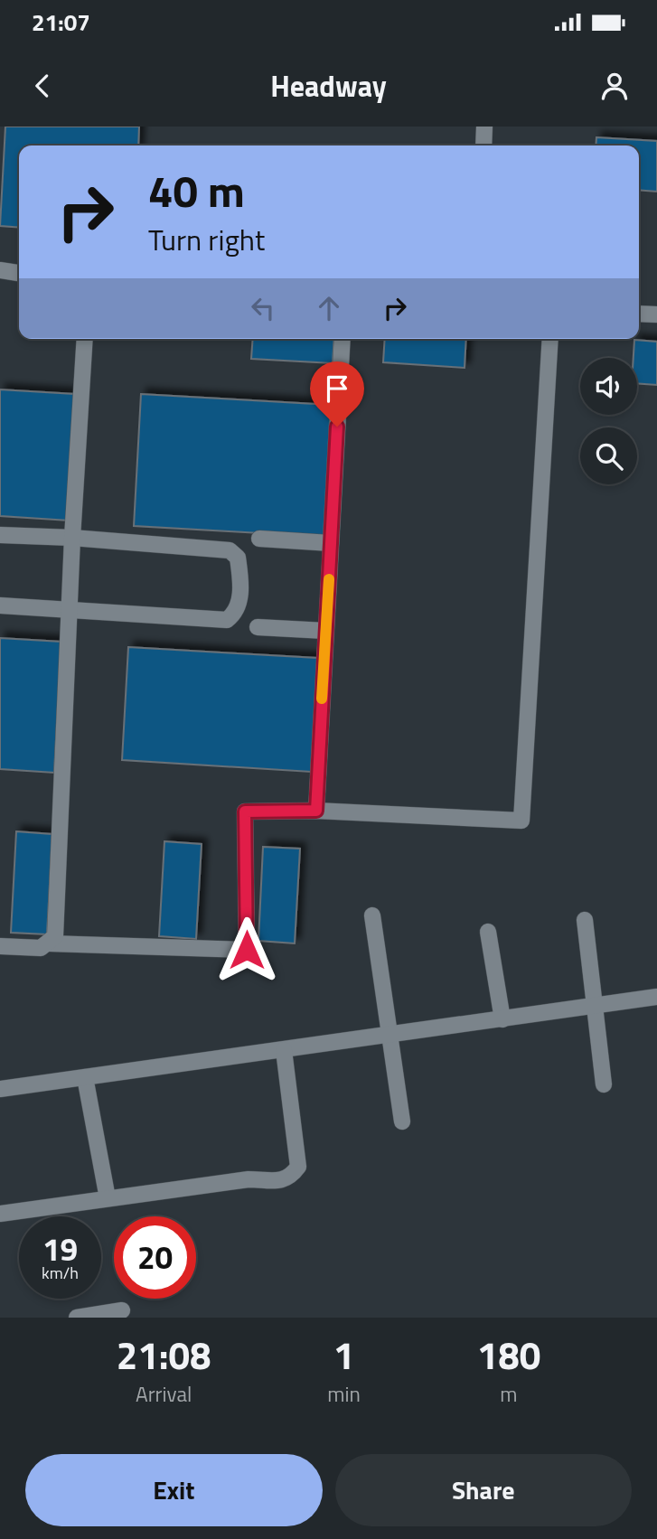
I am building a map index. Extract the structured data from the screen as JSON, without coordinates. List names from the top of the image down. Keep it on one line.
{"page":{"status":"21:07","header":"Headway","turn":["40 m","Turn right"],"speed":"19 km/h","limit":"20","eta":["21:08","Arrival","1","min","180","m"],"buttons":["Exit","Share"]}}
